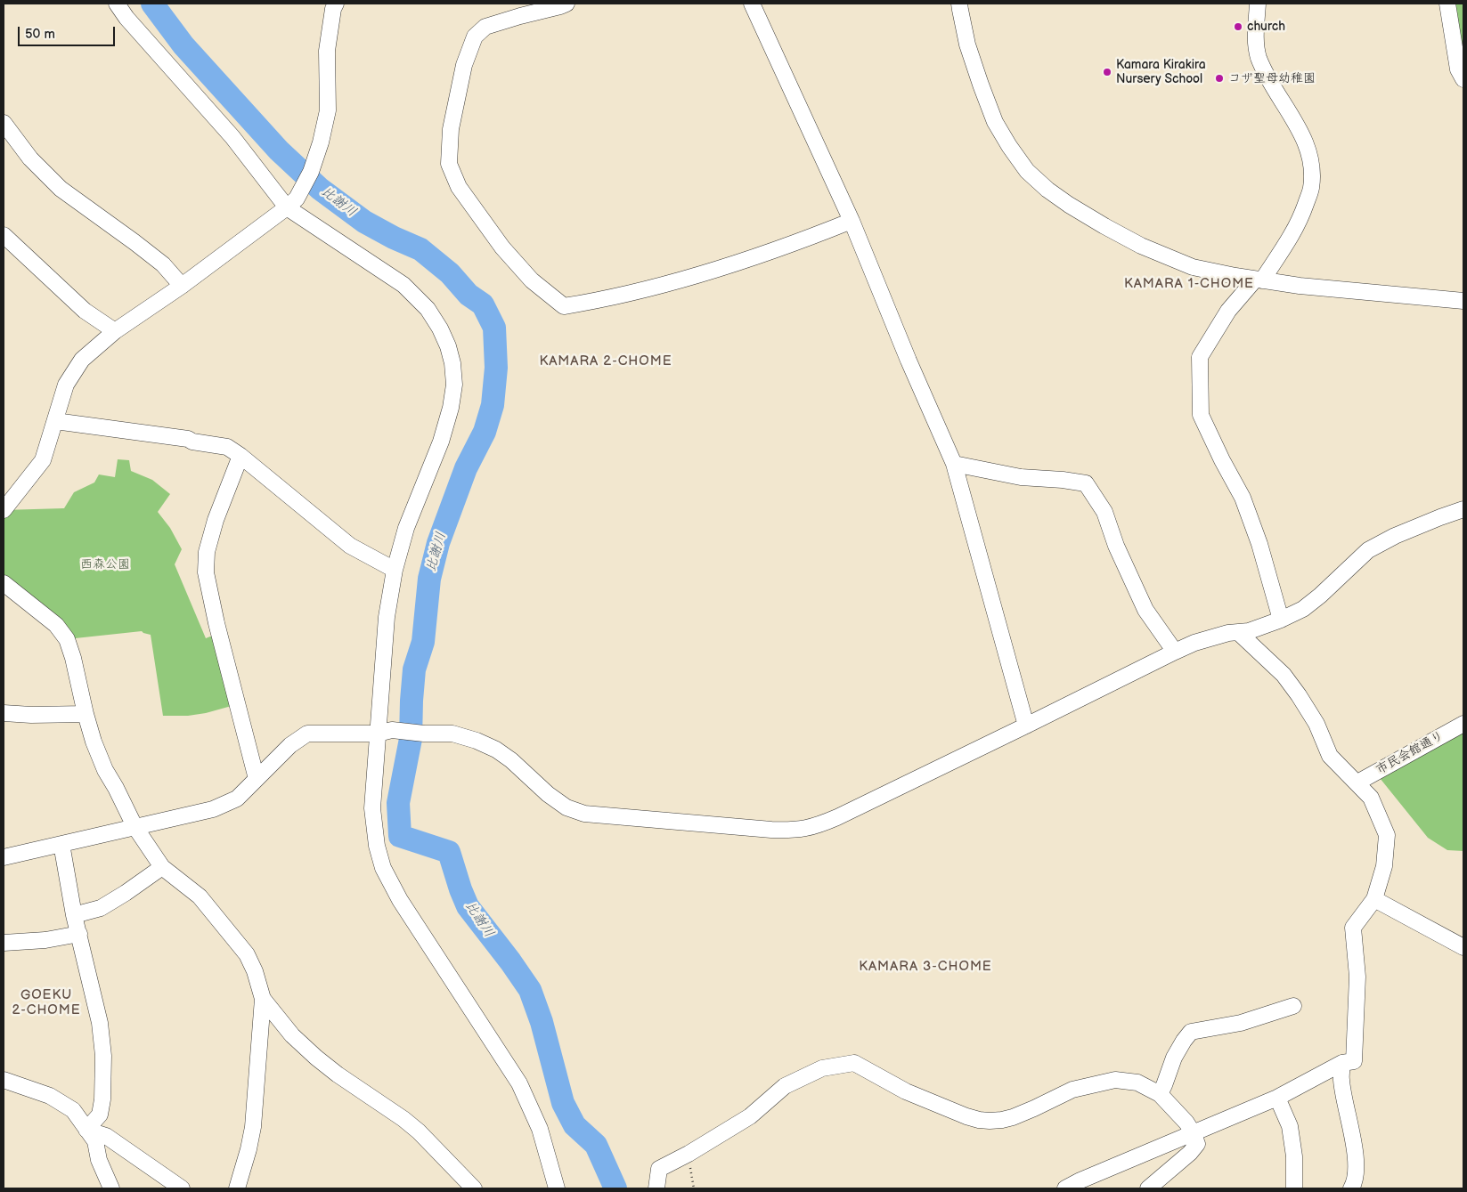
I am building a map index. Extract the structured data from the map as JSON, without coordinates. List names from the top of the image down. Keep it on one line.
{"streets":{"street":["市民会館通り"]},"districts":["KAMARA 1-CHOME","KAMARA 2-CHOME","KAMARA 3-CHOME","GOEKU 2-CHOME"],"water":["比謝川"],"parks":["西森公園"],"places":["church","Kamara Kirakira Nursery School","コザ聖母幼稚園"],"scale_bar":"50 m"}
